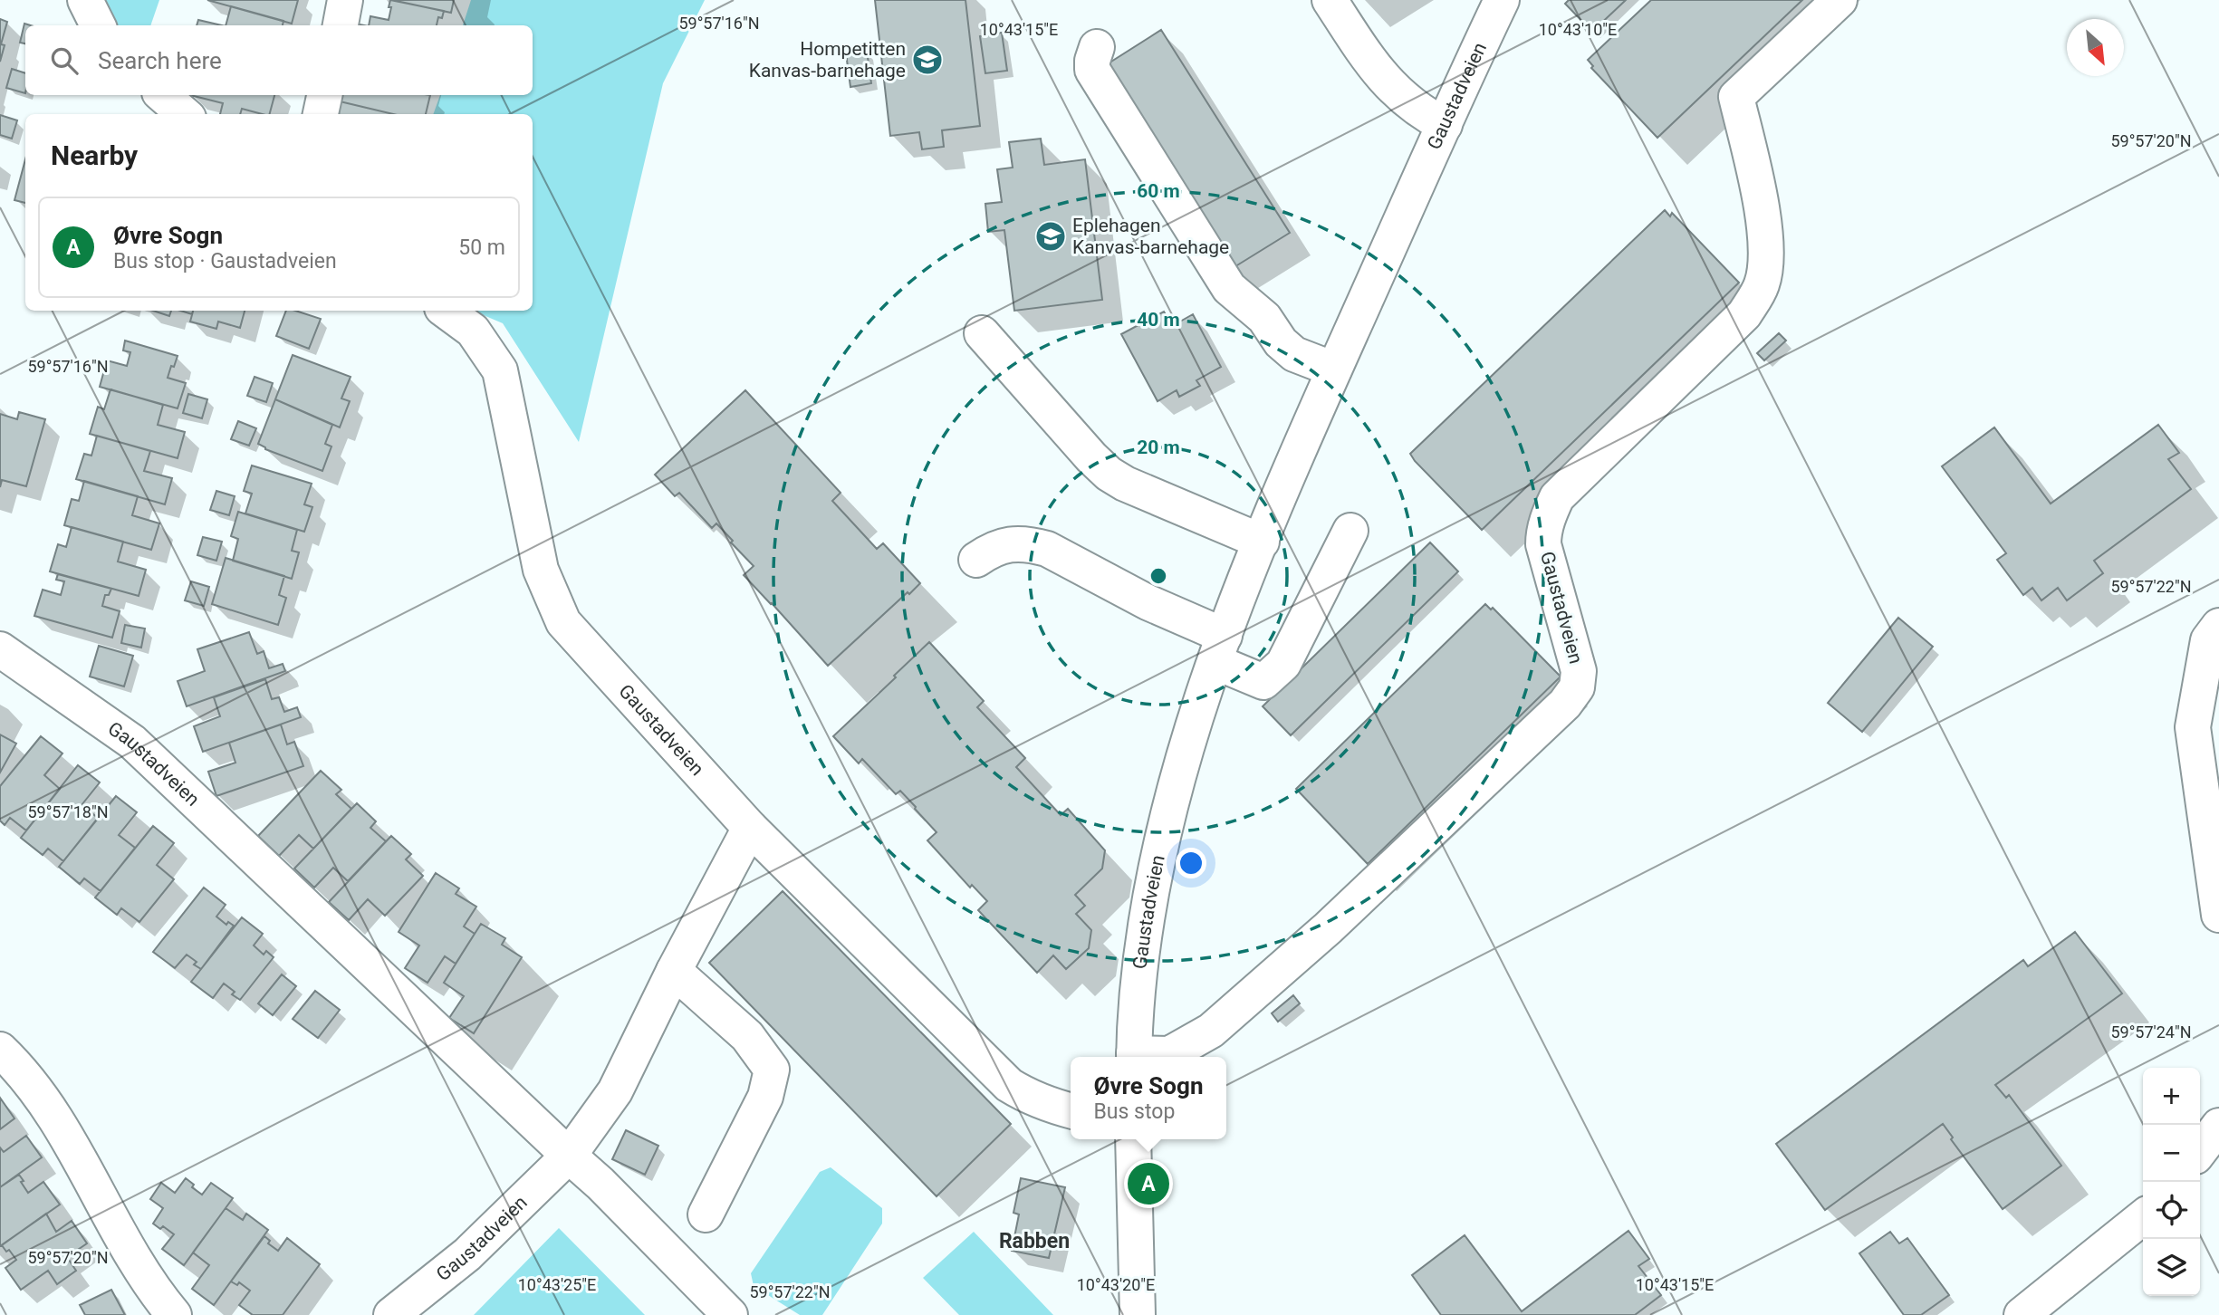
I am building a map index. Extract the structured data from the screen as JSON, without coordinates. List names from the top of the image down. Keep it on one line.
{"streets":{"street":["Gaustadveien"]},"districts":["Rabben"],"places":{"school or university":["Hompetitten Kanvas-barnehage","Eplehagen Kanvas-barnehage"]},"north":"bottom right","page":{"search":"Search here","heading":"Nearby","list":[{"mark":"A","name":"Øvre Sogn","note":"Bus stop · Gaustadveien","value":"50 m"}],"popup":["Øvre Sogn","Bus stop"],"map_buttons":["+","−"],"pins":"A"},"coordinates":["59°57'16\"N","10°43'15\"E","10°43'10\"E","59°57'20\"N","59°57'22\"N","59°57'18\"N","59°57'24\"N","10°43'25\"E","10°43'20\"E"],"rings":["60 m","40 m","20 m"]}
